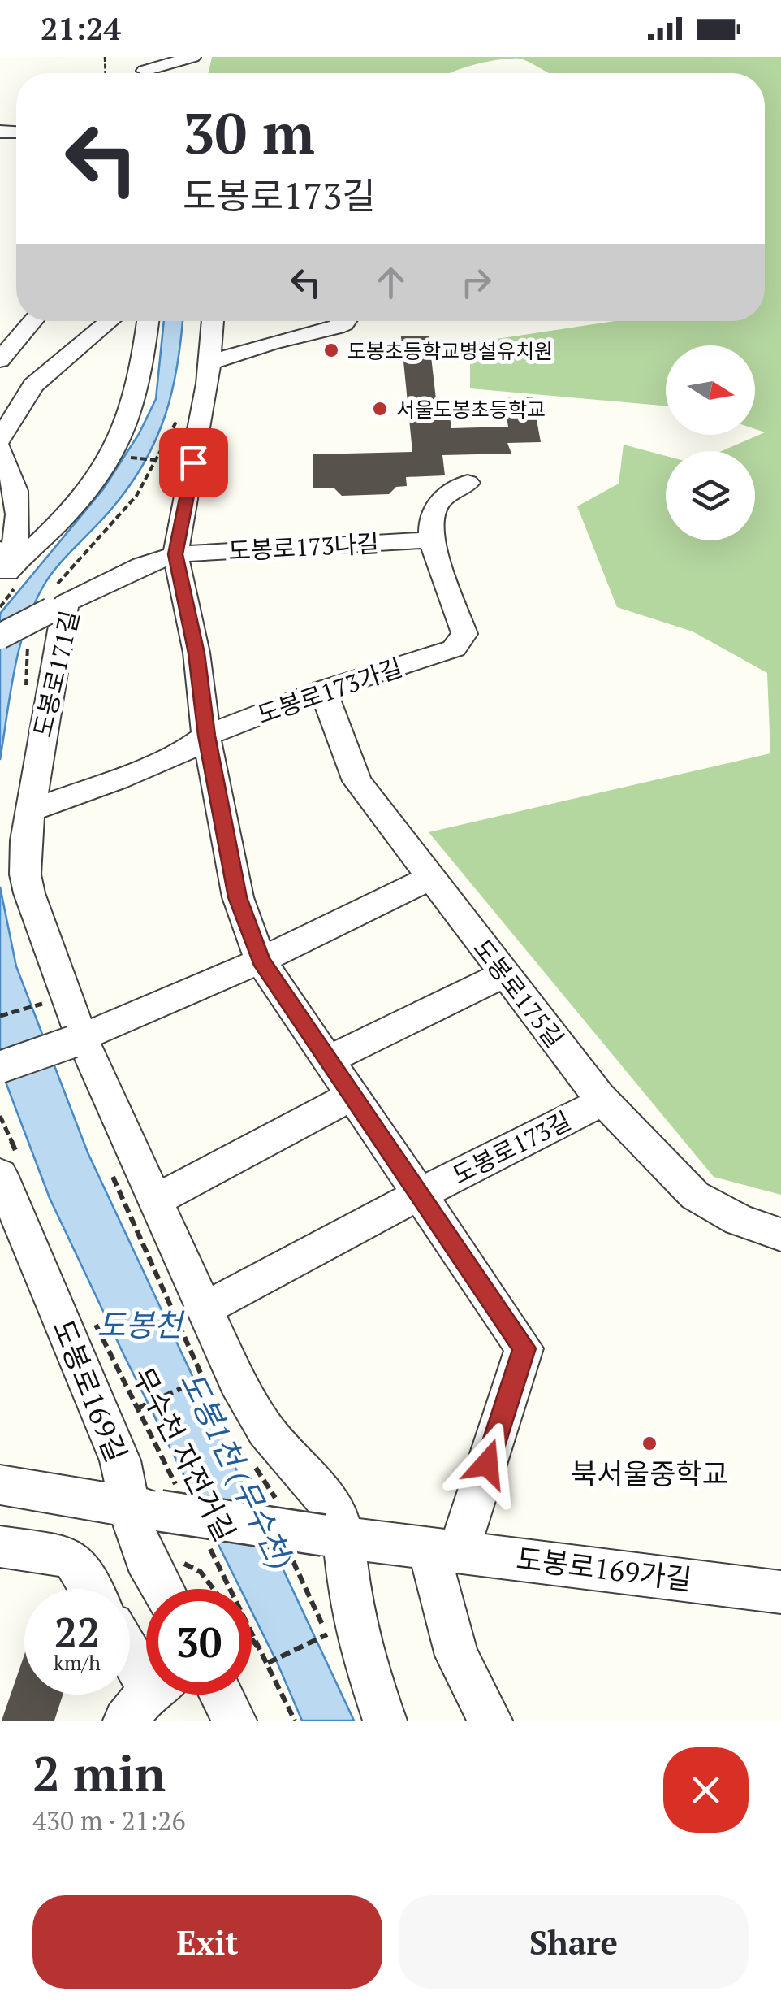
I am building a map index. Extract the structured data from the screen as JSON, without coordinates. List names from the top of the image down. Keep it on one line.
{"streets":{"street":["도봉로173나길","도봉로171길","도봉로173가길","도봉로175길","도봉로173길","도봉로169길","도봉로169가길"],"path":["무수천 자전거길"]},"crossings":[["도봉로173나길","도봉로171길"],["도봉로173나길","도봉로173가길"],["도봉로173나길","도봉로173길"],["도봉로171길","도봉로173길"],["도봉로171길","도봉로169가길"],["도봉로173가길","도봉로175길"],["도봉로173가길","도봉로173길"],["도봉로175길","도봉로173길"],["도봉로173길","도봉로169가길"],["도봉로169길","무수천 자전거길"],["도봉로169길","도봉로169가길"],["무수천 자전거길","도봉로169가길"]],"water":["도봉천","도봉1천 (무수천)"],"places":["도봉초등학교병설유치원","서울도봉초등학교","북서울중학교"],"north":"right","page":{"status":"21:24","turn":["30 m","도봉로173길"],"speed":"22 km/h","limit":"30","heading":["2 min","430 m · 21:26"],"buttons":["Exit","Share"]}}
